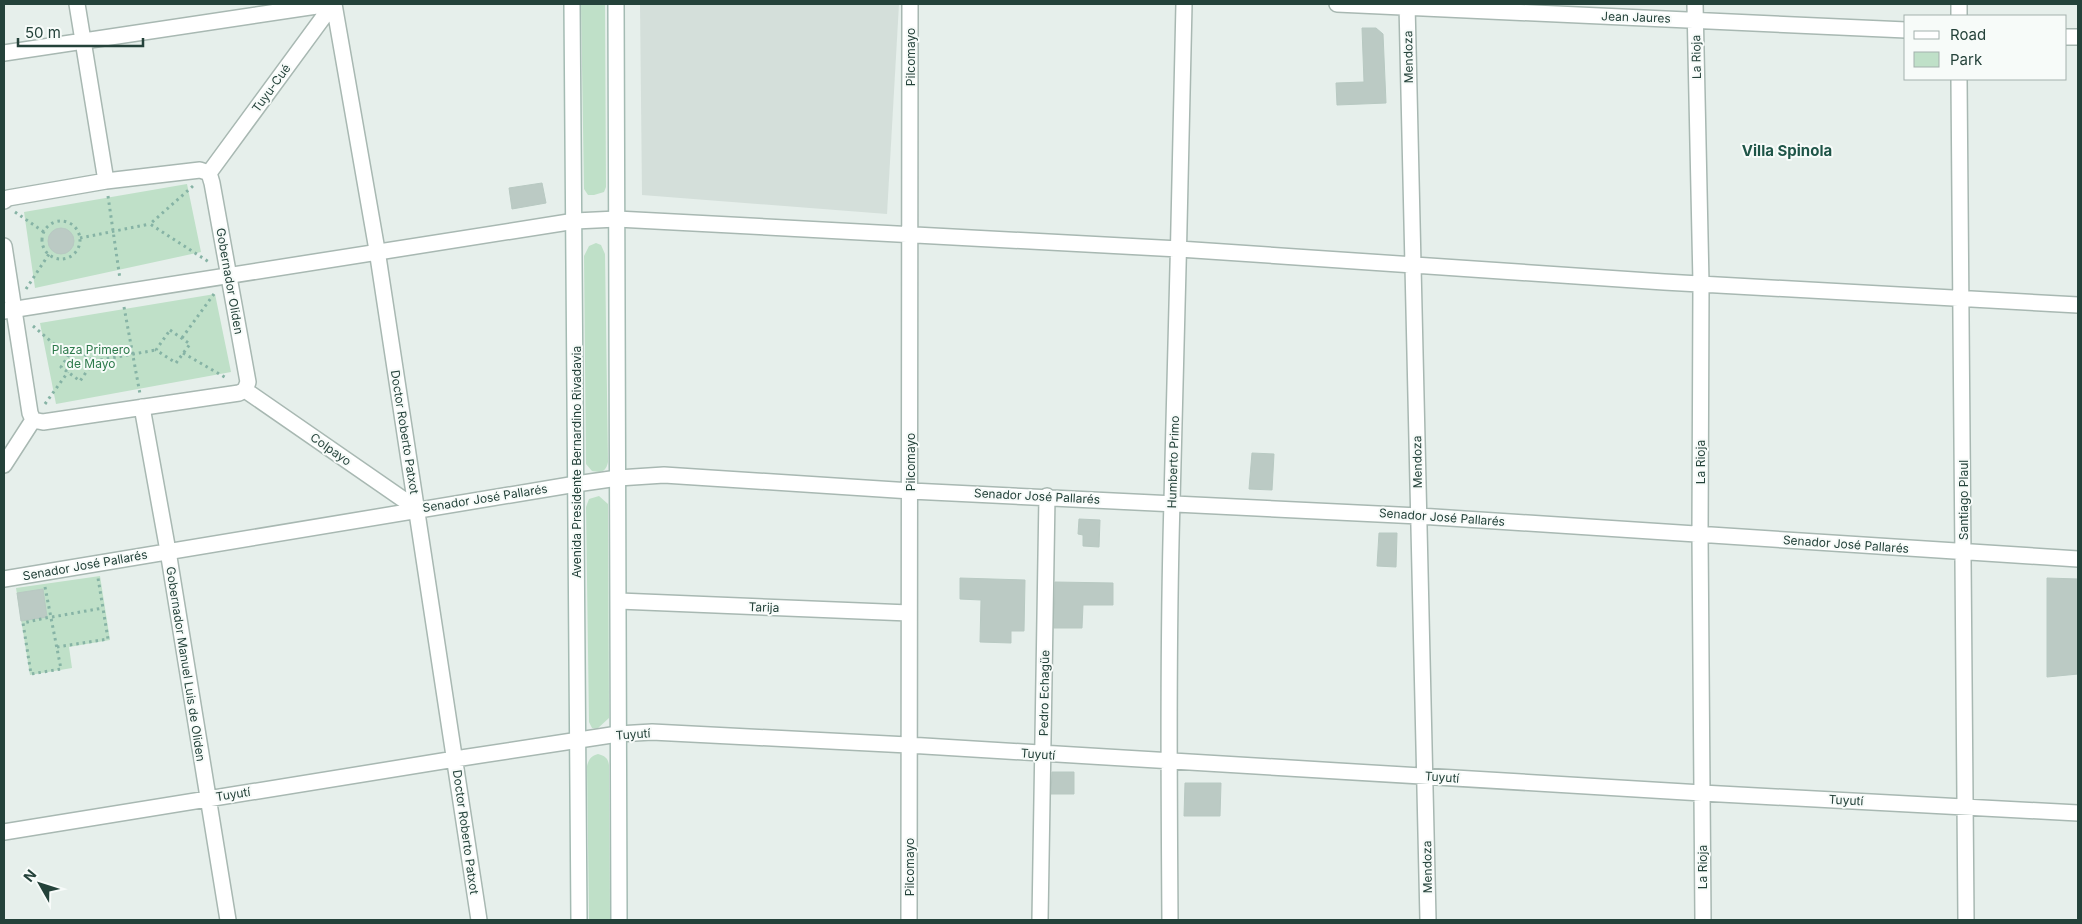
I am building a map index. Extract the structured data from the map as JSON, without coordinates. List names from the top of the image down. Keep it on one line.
{"streets":{"street":["Jean Jaures","Pilcomayo","Mendoza","La Rioja","Tuyu-Cué","Gobernador Oliden","Doctor Roberto Patxot","Colpayo","Avenida Presidente Bernardino Rivadavia","Humberto Primo","Senador José Pallarés","Santiago Plaul","Tarija","Gobernador Manuel Luis de Oliden","Pedro Echagüe","Tuyutí"]},"crossings":[["Jean Jaures","Mendoza"],["Jean Jaures","La Rioja"],["Pilcomayo","Senador José Pallarés"],["Pilcomayo","Tarija"],["Pilcomayo","Tuyutí"],["Mendoza","Senador José Pallarés"],["Mendoza","Tuyutí"],["La Rioja","Senador José Pallarés"],["La Rioja","Tuyutí"],["Tuyu-Cué","Gobernador Oliden"],["Tuyu-Cué","Doctor Roberto Patxot"],["Gobernador Oliden","Colpayo"],["Doctor Roberto Patxot","Colpayo"],["Doctor Roberto Patxot","Senador José Pallarés"],["Doctor Roberto Patxot","Tuyutí"],["Colpayo","Senador José Pallarés"],["Avenida Presidente Bernardino Rivadavia","Senador José Pallarés"],["Avenida Presidente Bernardino Rivadavia","Tuyutí"],["Humberto Primo","Senador José Pallarés"],["Humberto Primo","Tuyutí"],["Senador José Pallarés","Santiago Plaul"],["Senador José Pallarés","Gobernador Manuel Luis de Oliden"],["Senador José Pallarés","Pedro Echagüe"],["Santiago Plaul","Tuyutí"],["Gobernador Manuel Luis de Oliden","Tuyutí"],["Pedro Echagüe","Tuyutí"]],"districts":["Villa Spinola"],"parks":["Plaza Primero de Mayo"],"legend":["Road","Park"],"scale_bar":"50 m","north":"top left"}
